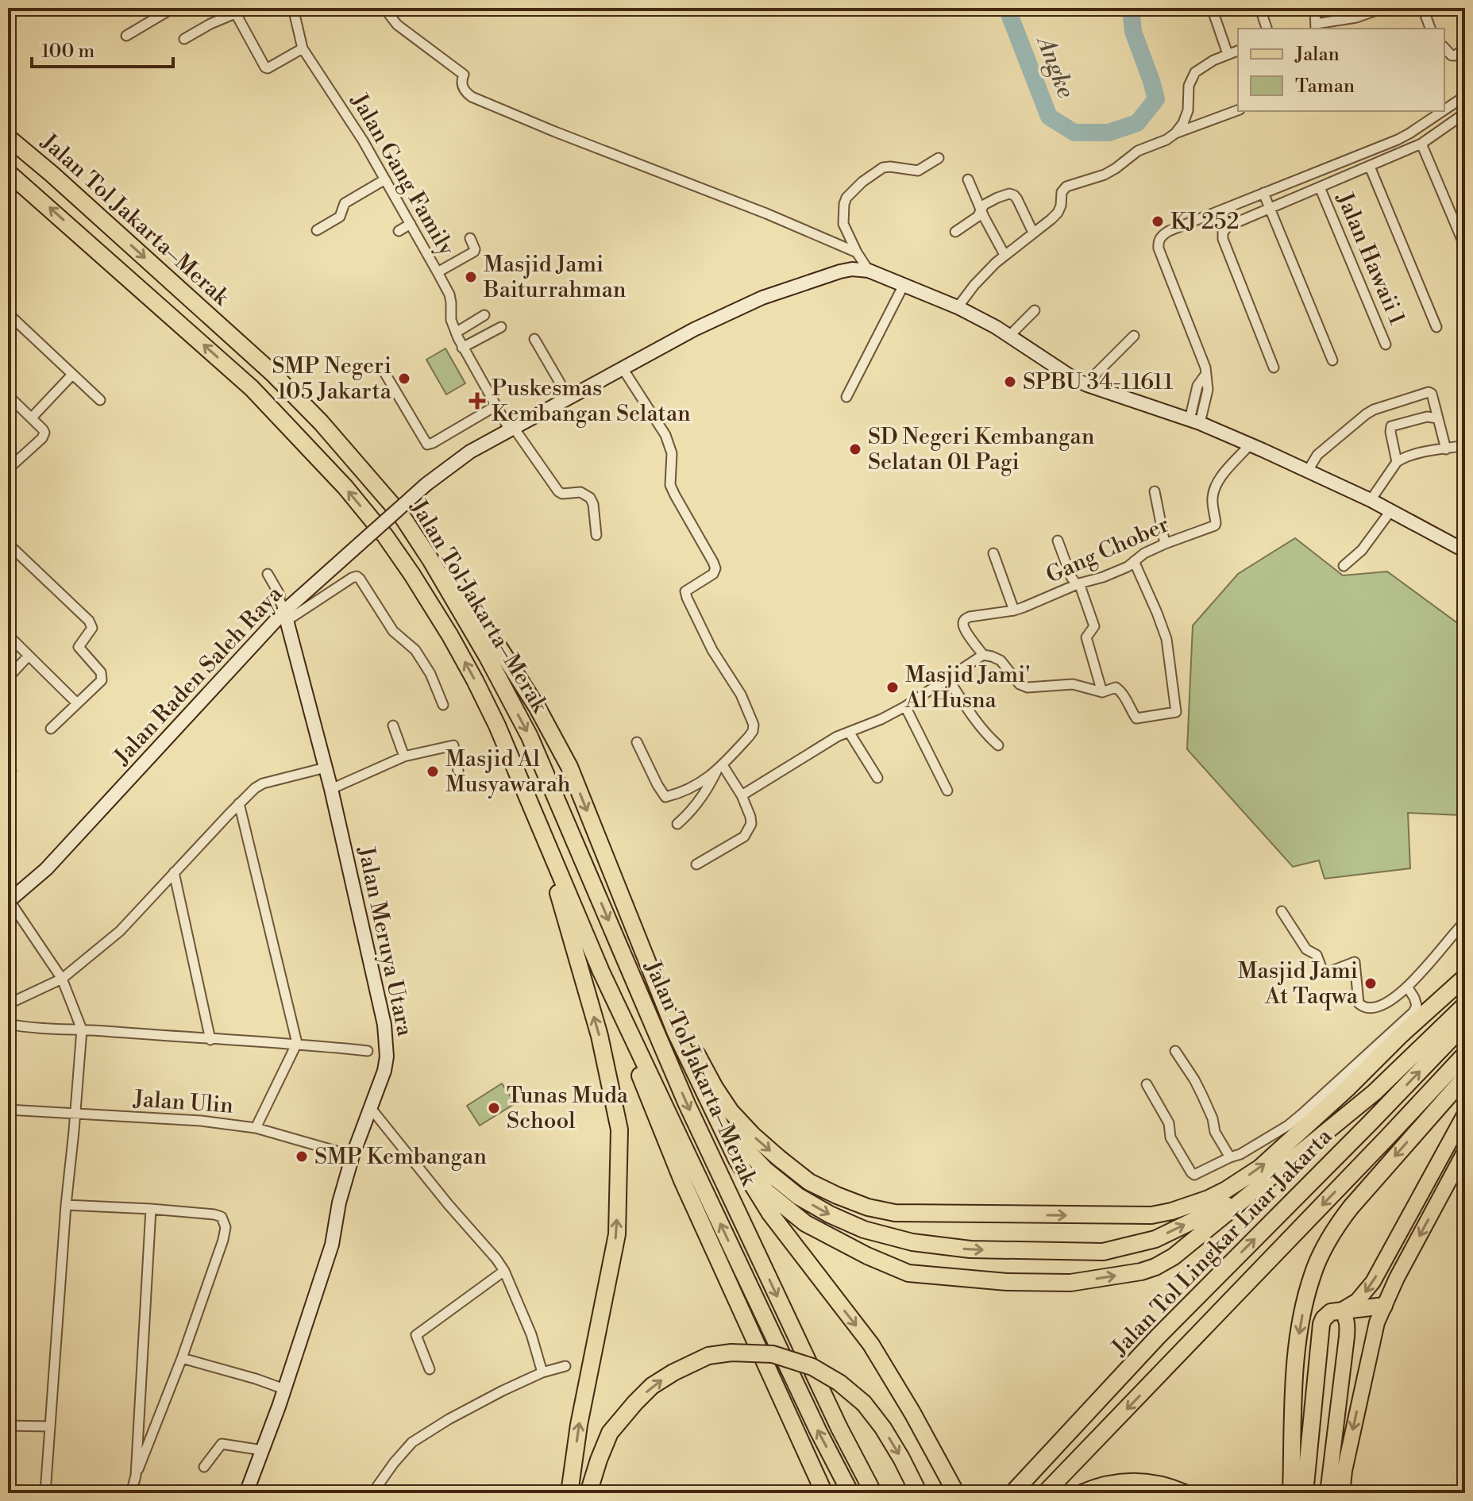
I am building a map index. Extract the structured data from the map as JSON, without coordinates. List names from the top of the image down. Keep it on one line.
{"streets":{"highway":["Jalan Tol Jakarta–Merak","Jalan Tol Lingkar Luar Jakarta"],"main road":["Jalan Raden Saleh Raya","Jalan Meruya Utara"],"street":["Jalan Gang Family","Jalan Hawaii 1","Gang Chober","Jalan Ulin"]},"crossings":[["Jalan Gang Family","Jalan Raden Saleh Raya"],["Jalan Raden Saleh Raya","Jalan Meruya Utara"],["Jalan Meruya Utara","Jalan Ulin"]],"water":["Angke"],"places":{"other":["KJ 252","Masjid Jami Baiturrahman","SMP Negeri 105 Jakarta","SPBU 34-11611","SD Negeri Kembangan Selatan 01 Pagi","Masjid Jami' Al Husna","Masjid Al Musyawarah","Masjid Jami At Taqwa","Tunas Muda School","SMP Kembangan"],"health":["Puskesmas Kembangan Selatan"]},"legend":["Jalan","Taman"],"scale_bar":"100 m"}
